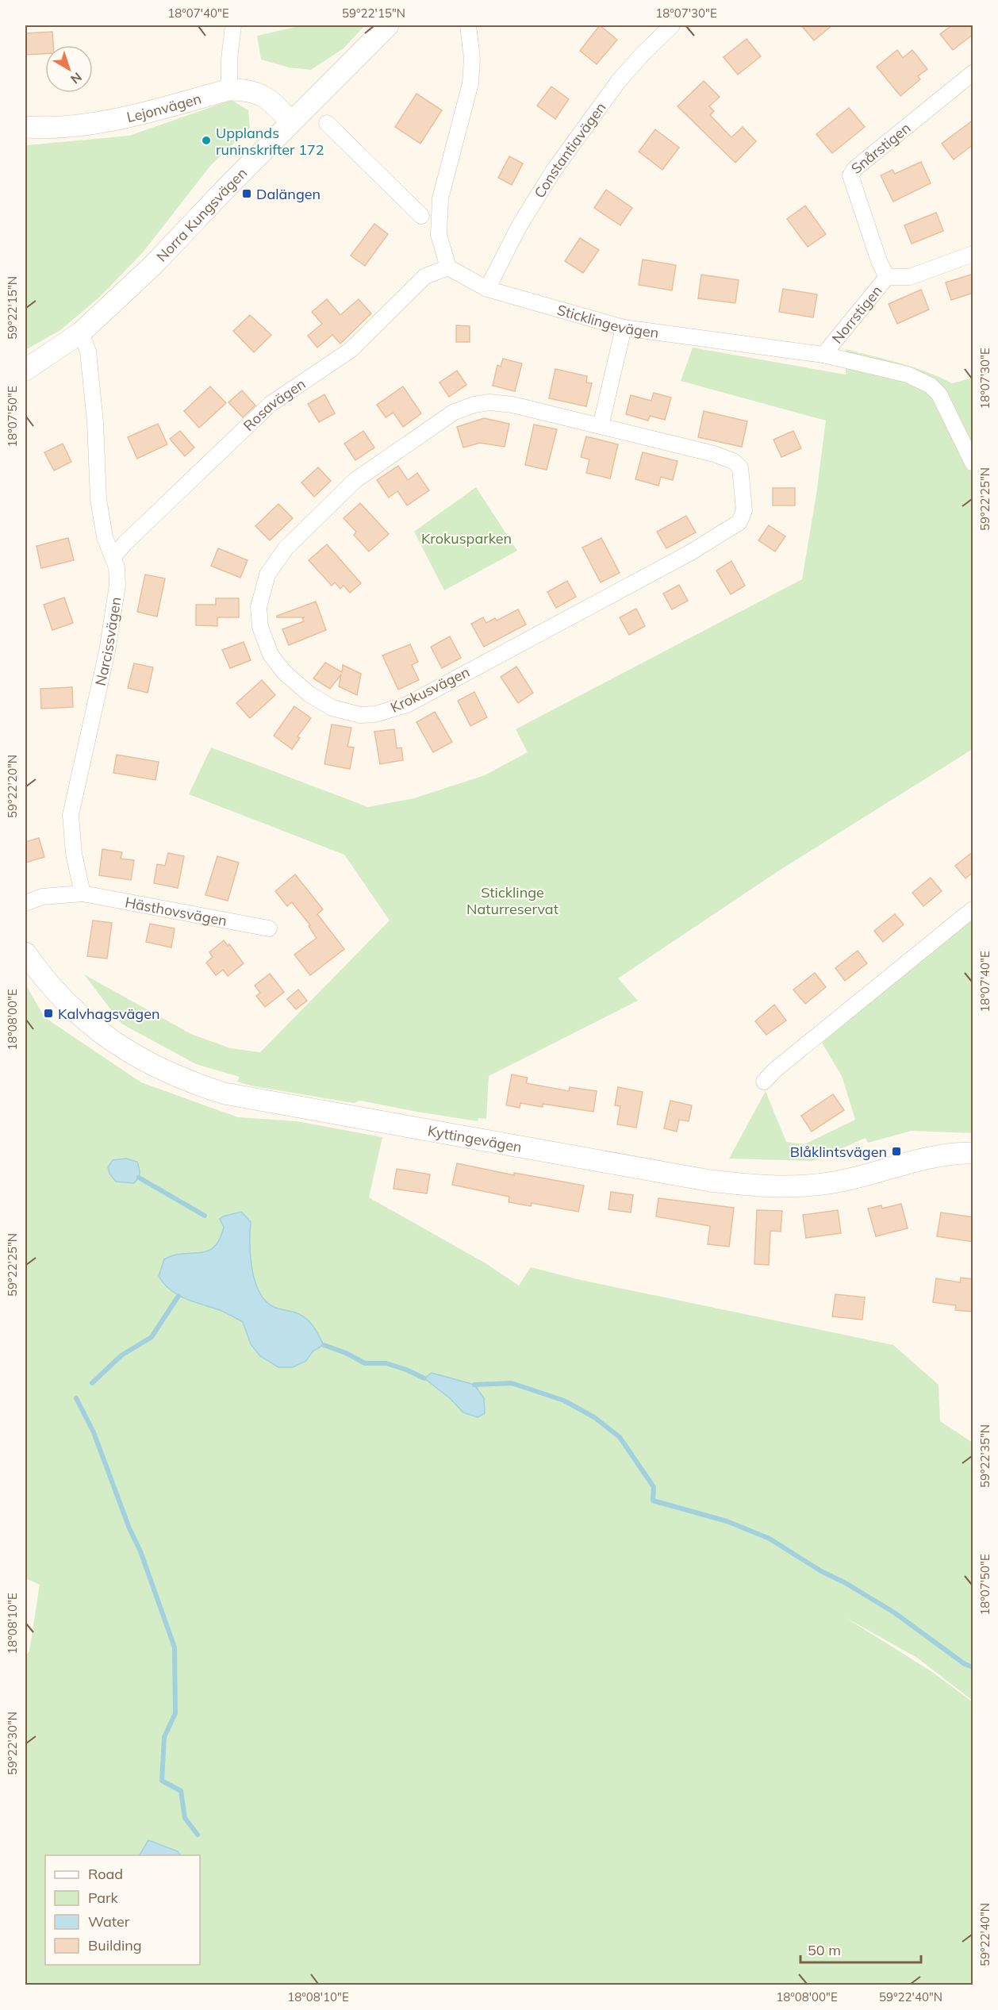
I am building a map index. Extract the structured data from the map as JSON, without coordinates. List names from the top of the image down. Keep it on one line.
{"streets":{"street":["Lejonvägen","Constantiavägen","Snårstigen","Norra Kungsvägen","Norrstigen","Sticklingevägen","Rosavägen","Narcissvägen","Krokusvägen","Hästhovsvägen","Kyttingevägen"]},"crossings":[["Lejonvägen","Norra Kungsvägen"],["Constantiavägen","Sticklingevägen"],["Snårstigen","Norrstigen"],["Norra Kungsvägen","Narcissvägen"],["Norrstigen","Sticklingevägen"],["Sticklingevägen","Rosavägen"],["Rosavägen","Narcissvägen"],["Narcissvägen","Hästhovsvägen"]],"parks":["Krokusparken","Sticklinge Naturreservat"],"places":{"other":["Upplands runinskrifter 172"],"transit":["Dalängen","Kalvhagsvägen","Blåklintsvägen"]},"legend":["Road","Park","Water","Building"],"scale_bar":"50 m","north":"bottom right","coordinates":["18°07'40\"E","59°22'15\"N","18°07'30\"E","18°07'50\"E","59°22'25\"N","59°22'20\"N","18°08'00\"E","59°22'35\"N","18°08'10\"E","59°22'30\"N","59°22'40\"N"]}
